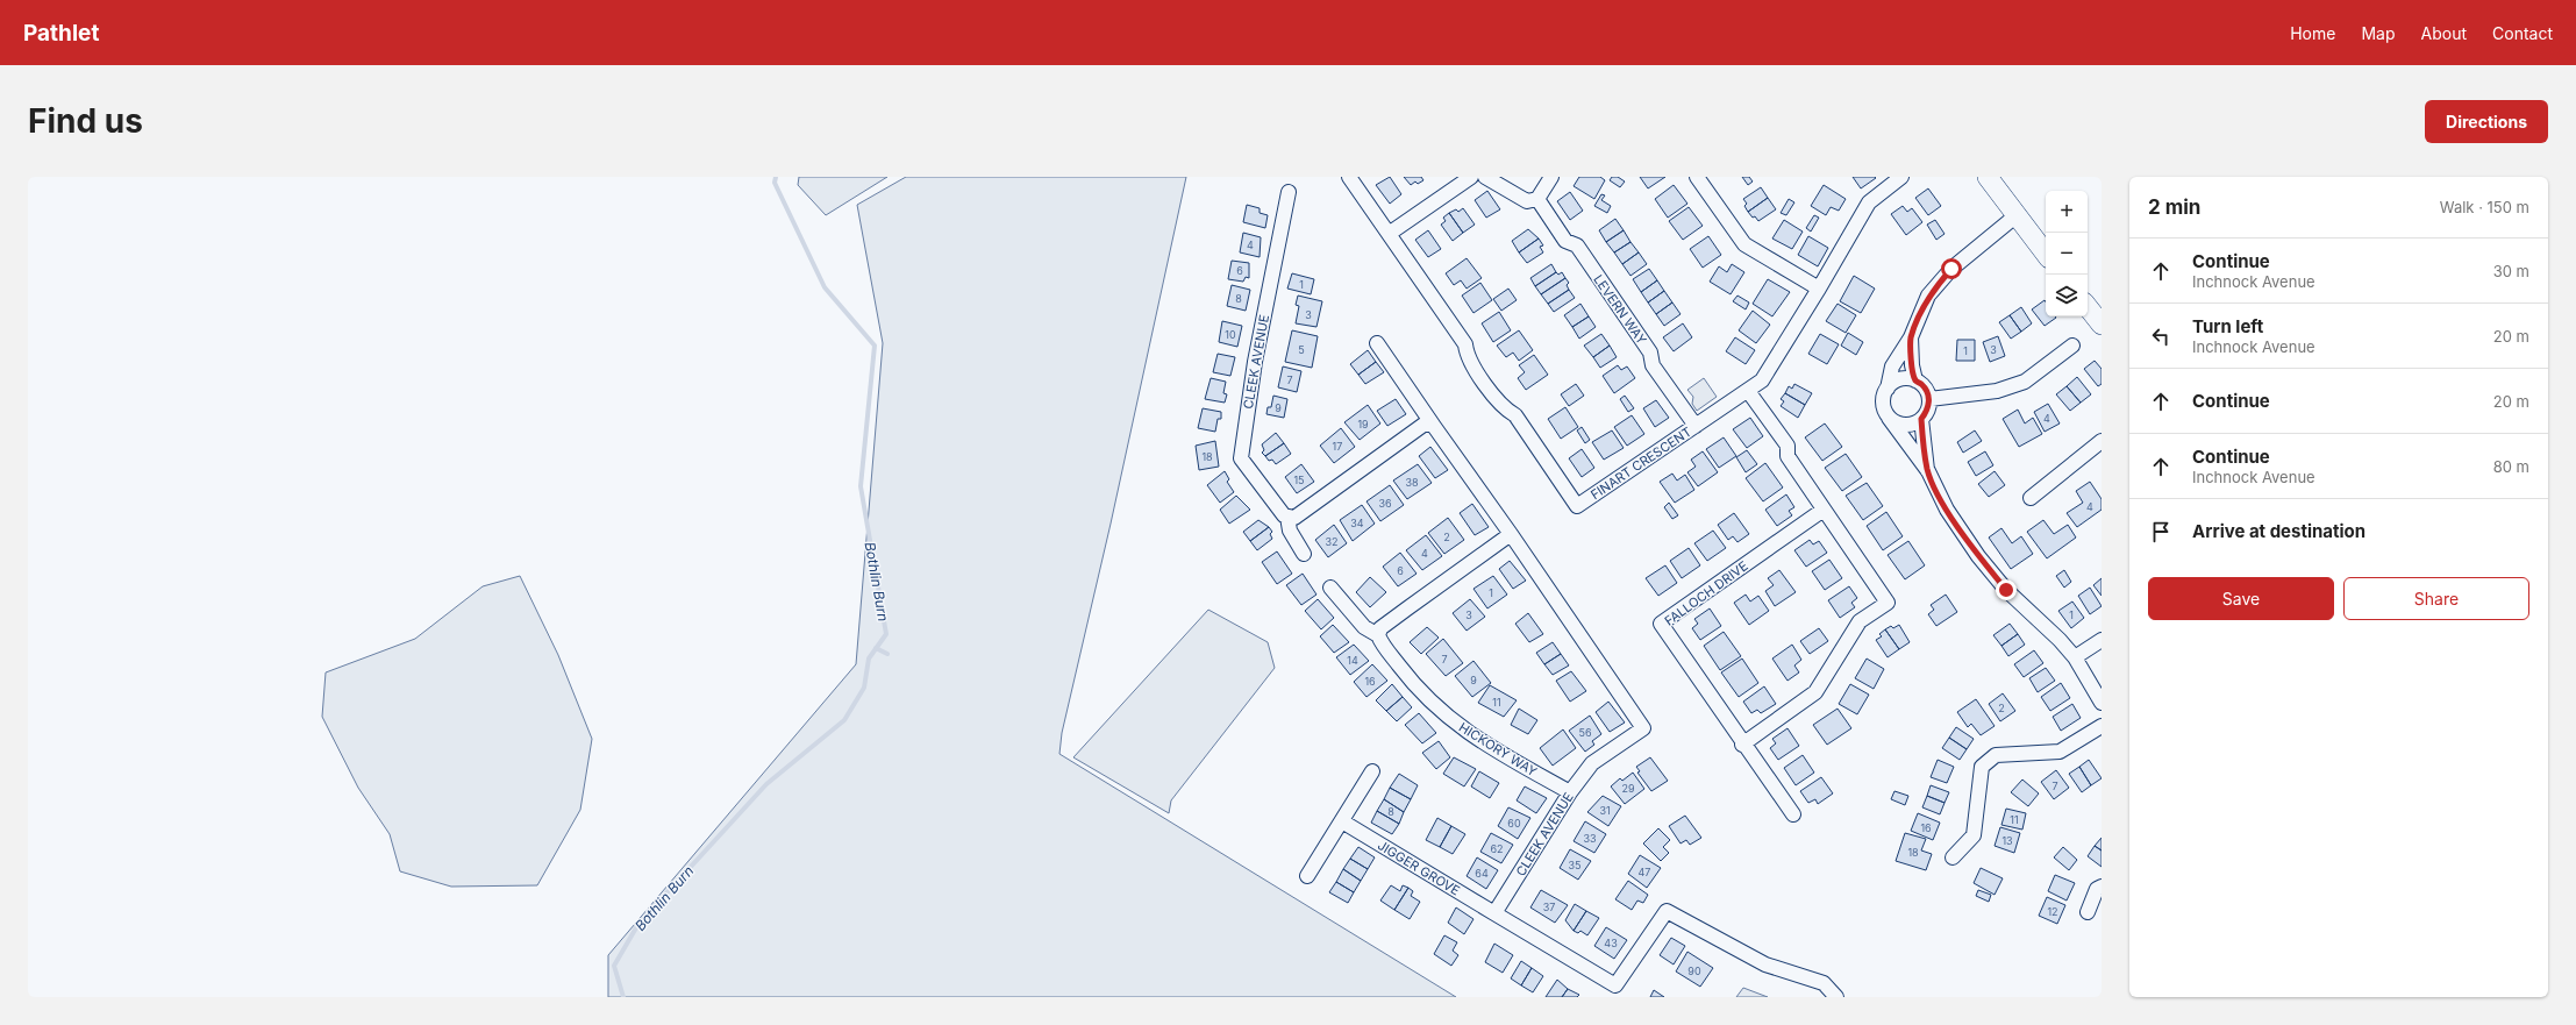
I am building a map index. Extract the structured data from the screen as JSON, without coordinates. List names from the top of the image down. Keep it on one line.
{"streets":{"street":["LEVERN WAY","CLEEK AVENUE","FINART CRESCENT","FALLOCH DRIVE","HICKORY WAY","JIGGER GROVE"]},"crossings":[["LEVERN WAY","FINART CRESCENT"],["CLEEK AVENUE","HICKORY WAY"],["CLEEK AVENUE","JIGGER GROVE"]],"water":["Bothlin Burn"],"house_numbers":["4","6","1","8","3","10","5","3","1","7","9","4","19","17","18","15","38","36","4","34","2","32","4","6","1","3","1","7","14","9","16","11","2","56","7","29","31","8","11","60","16","33","13","62","18","35","47","64","37","12","43","90"],"page":{"header":"Pathlet","nav":["Home","Map","About","Contact"],"buttons":["Directions",["Save","Share"]],"title":"Find us","heading":["2 min","Walk · 150 m"],"map_buttons":["+","−"],"list":[["Continue","Inchnock Avenue","30 m"],["Turn left","Inchnock Avenue","20 m"],["Continue","20 m"],["Continue","Inchnock Avenue","80 m"],"Arrive at destination"]}}
